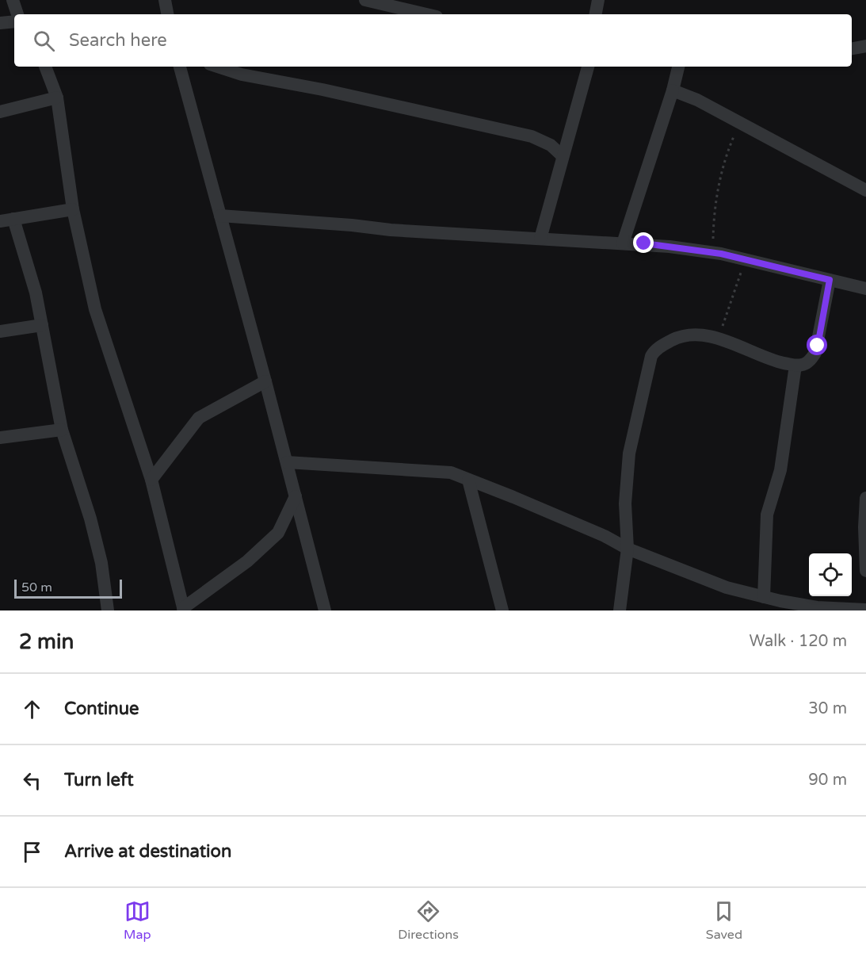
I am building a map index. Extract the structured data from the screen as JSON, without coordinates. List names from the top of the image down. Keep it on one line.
{"scale_bar":"50 m","page":{"search":"Search here","scale":"50 m","heading":["2 min","Walk · 120 m"],"list":[["Continue","30 m"],["Turn left","90 m"],"Arrive at destination"],"nav":["Map","Directions","Saved"]}}
